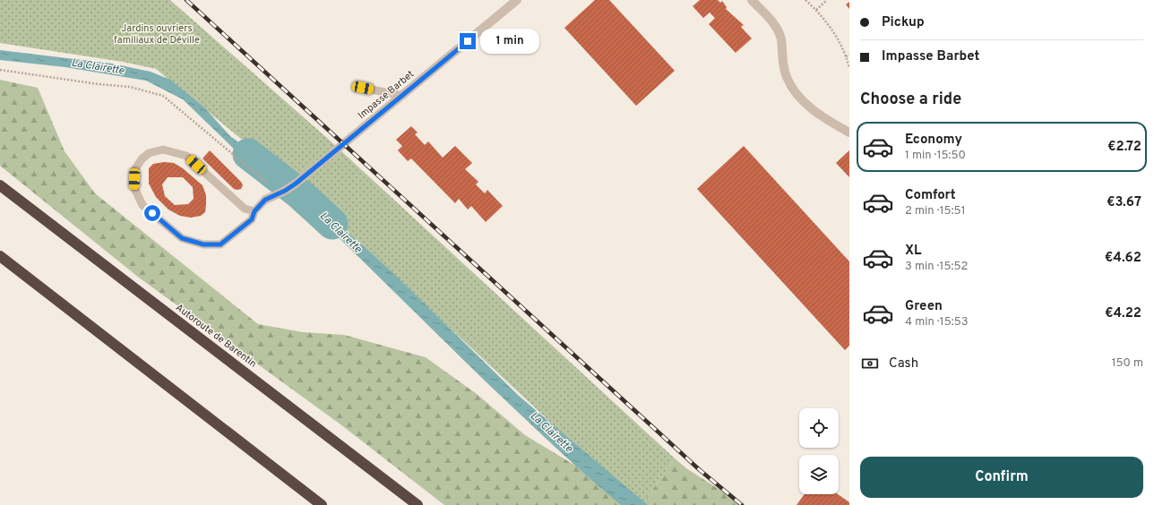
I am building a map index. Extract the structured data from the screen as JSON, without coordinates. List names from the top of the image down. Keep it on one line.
{"streets":{"highway":["Autoroute de Barentin"],"street":["Impasse Barbet"]},"water":["La Clairette"],"parks":["Jardins ouvriers familiaux de Déville"],"page":{"banner":["Pickup","Impasse Barbet"],"bubble":"1 min","heading":"Choose a ride","list":[{"name":"Economy","note":"1 min · 15:50","value":"€2.72"},{"name":"Comfort","note":"2 min · 15:51","value":"€3.67"},{"name":"XL","note":"3 min · 15:52","value":"€4.62"},{"name":"Green","note":"4 min · 15:53","value":"€4.22"}],"pay":["Cash","150 m"],"buttons":"Confirm"}}
